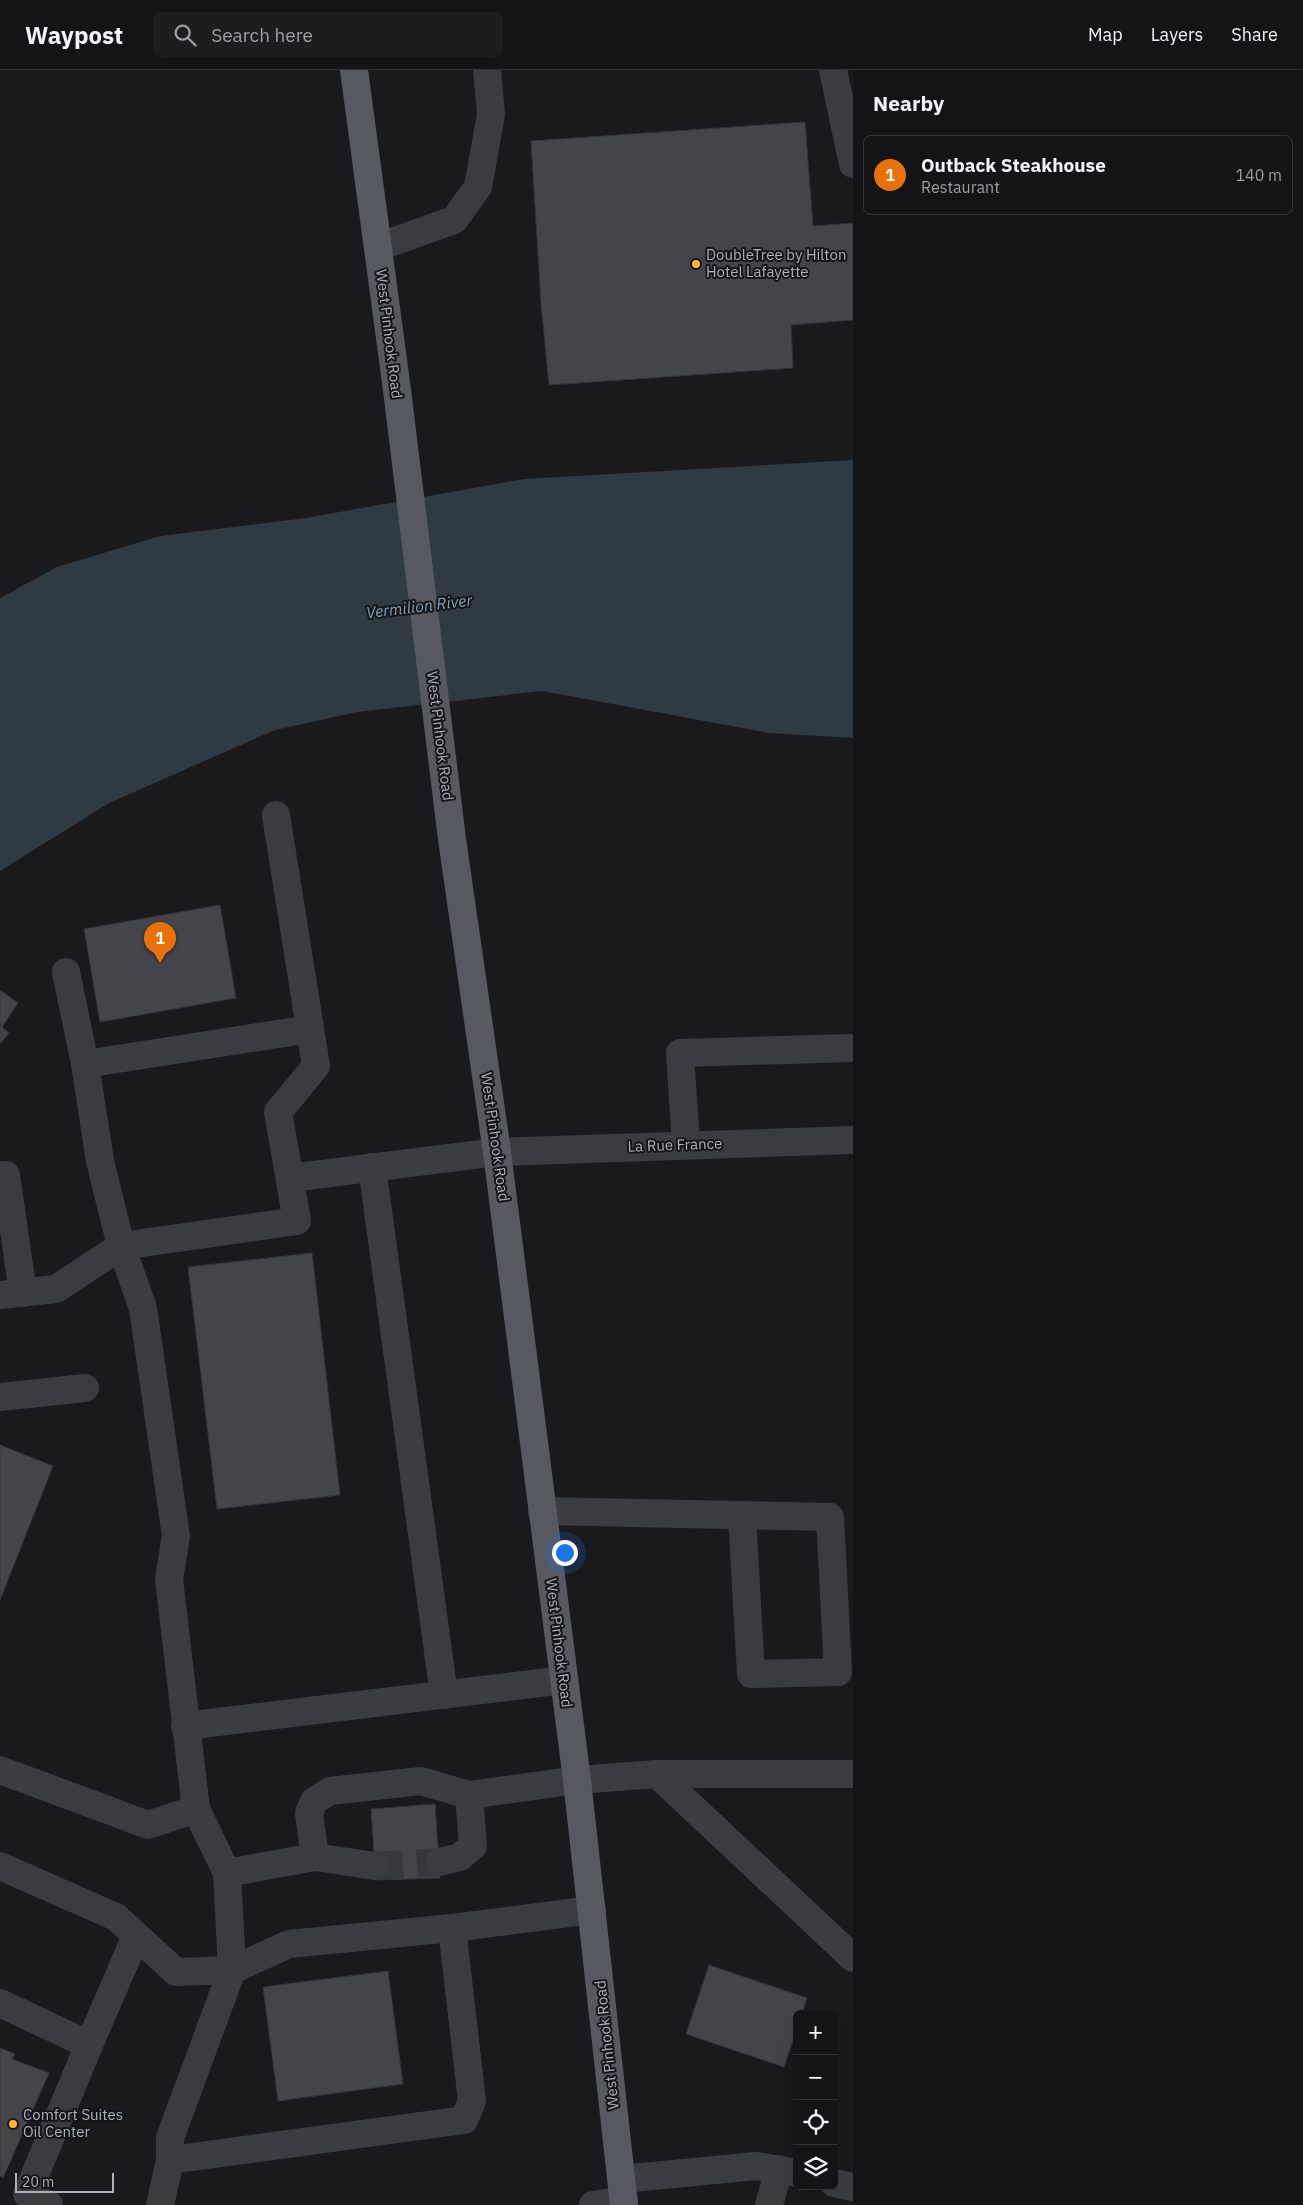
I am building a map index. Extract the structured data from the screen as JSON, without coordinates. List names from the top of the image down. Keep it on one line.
{"streets":{"main road":["West Pinhook Road"],"street":["La Rue France"]},"crossings":[["West Pinhook Road","La Rue France"]],"water":["Vermilion River"],"places":["DoubleTree by Hilton Hotel Lafayette","Comfort Suites Oil Center"],"scale_bar":"20 m","page":{"header":"Waypost","search":"Search here","nav":["Map","Layers","Share"],"heading":"Nearby","list":[{"mark":"1","name":"Outback Steakhouse","note":"Restaurant","value":"140 m"}],"pins":"1","map_buttons":["+","−"],"scale":"20 m"}}
